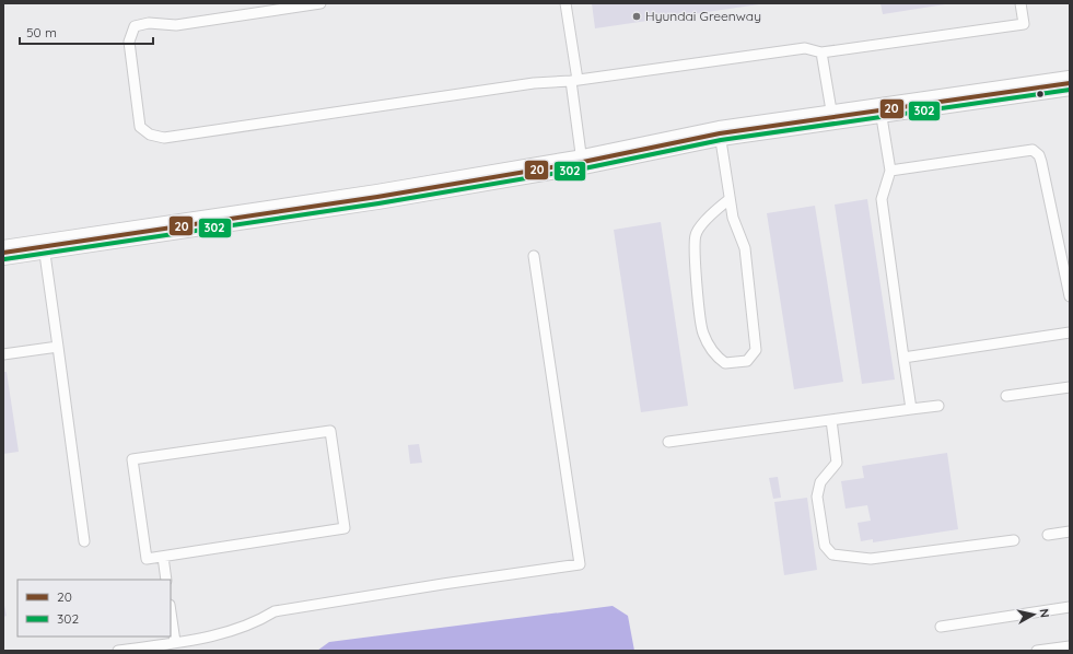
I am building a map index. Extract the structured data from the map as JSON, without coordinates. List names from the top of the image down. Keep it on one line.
{"places":["Hyundai Greenway"],"lines":["transit line 20","transit line 302"],"legend":["20","302"],"scale_bar":"50 m","north":"right"}
